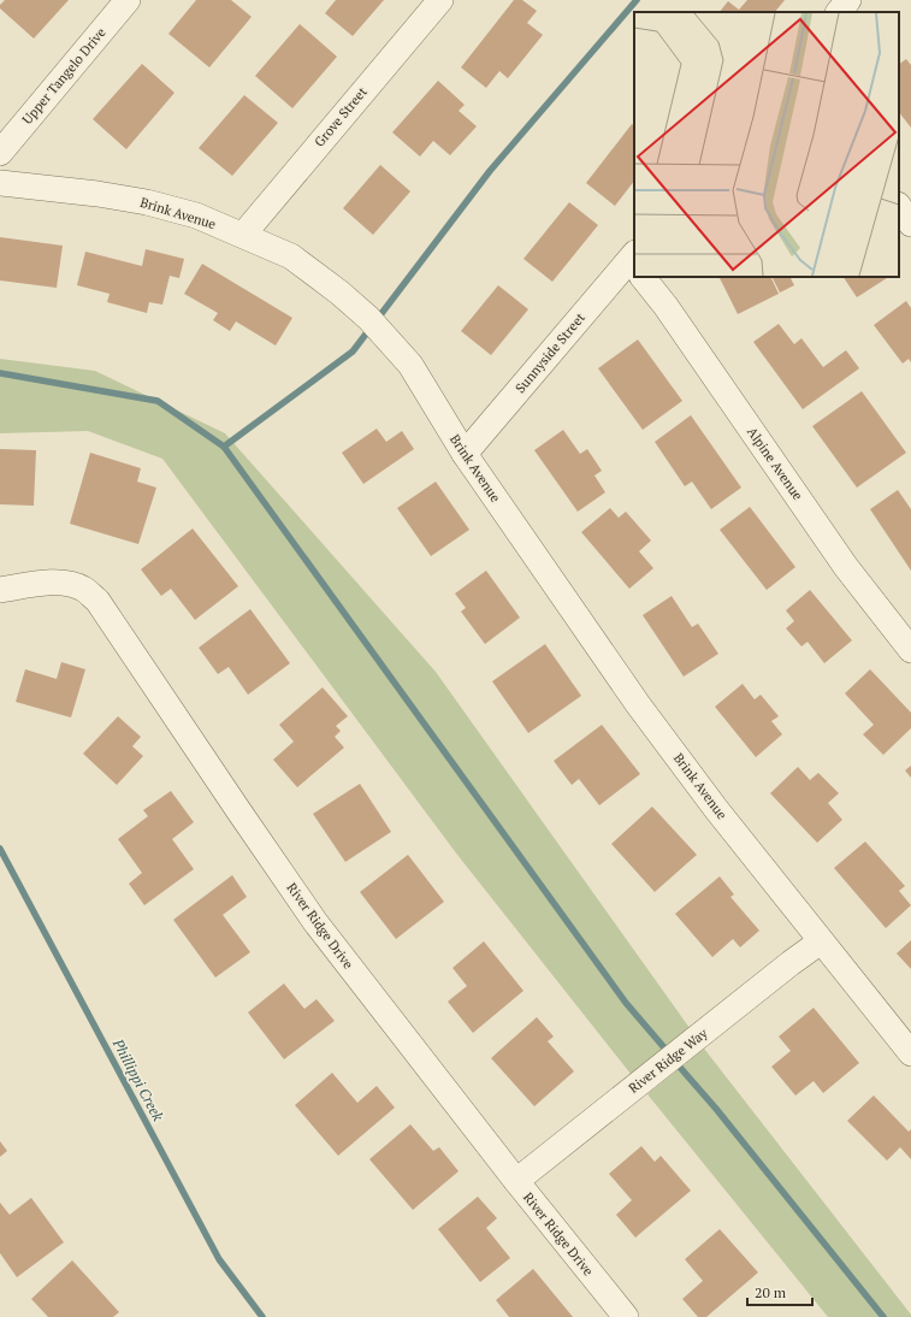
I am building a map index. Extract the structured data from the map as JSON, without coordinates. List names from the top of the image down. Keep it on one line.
{"streets":{"street":["Upper Tangelo Drive","Grove Street","Brink Avenue","Sunnyside Street","Alpine Avenue","River Ridge Drive","River Ridge Way"]},"crossings":[["Grove Street","Brink Avenue"],["Brink Avenue","Sunnyside Street"],["Brink Avenue","River Ridge Way"],["River Ridge Drive","River Ridge Way"]],"water":["Phillippi Creek"],"scale_bar":"20 m"}
